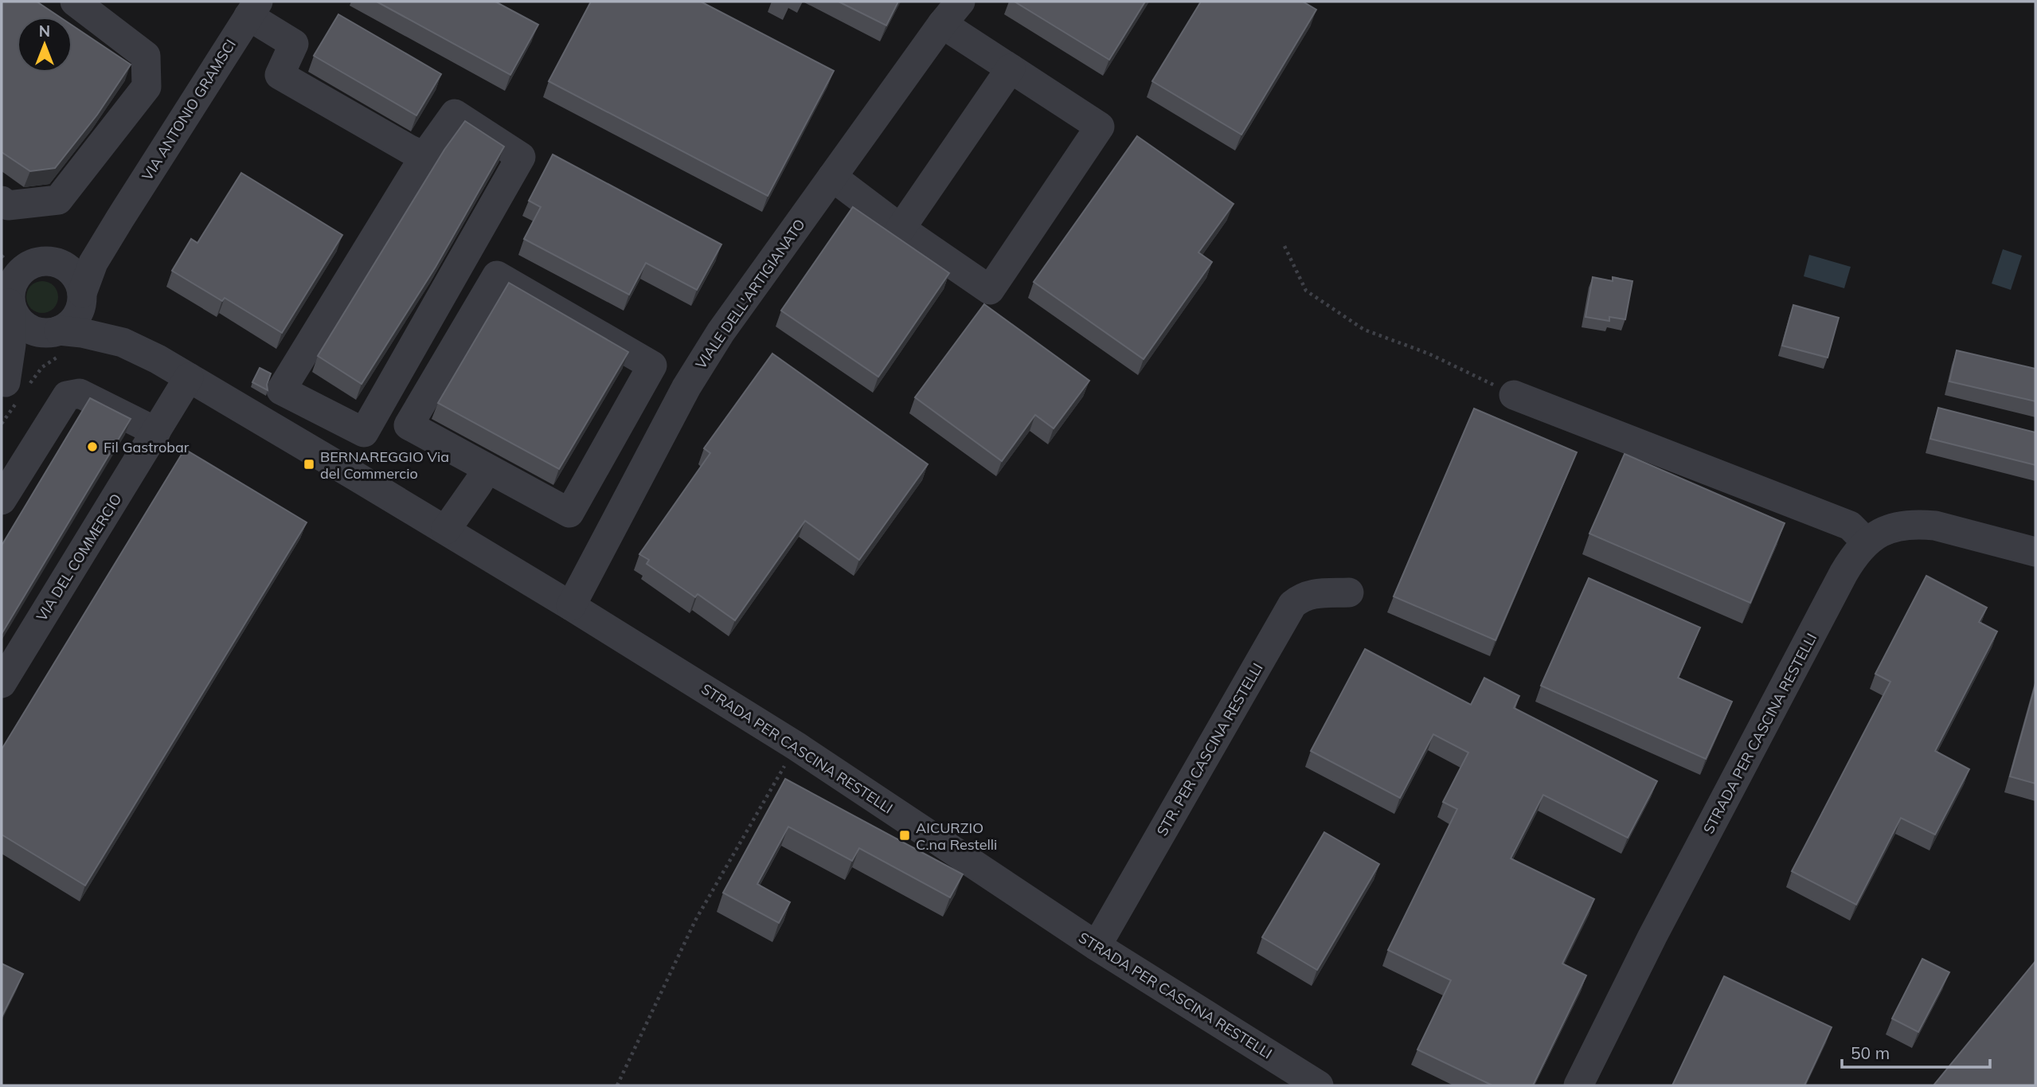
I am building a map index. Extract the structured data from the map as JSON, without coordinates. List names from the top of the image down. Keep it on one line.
{"streets":{"street":["VIA ANTONIO GRAMSCI","VIALE DELL'ARTIGIANATO","VIA DEL COMMERCIO","STRADA PER CASCINA RESTELLI","STR. PER CASCINA RESTELLI"]},"crossings":[["VIALE DELL'ARTIGIANATO","STRADA PER CASCINA RESTELLI"],["VIA DEL COMMERCIO","STRADA PER CASCINA RESTELLI"],["STRADA PER CASCINA RESTELLI","STR. PER CASCINA RESTELLI"]],"places":{"other":["Fil Gastrobar"],"transit":["BERNAREGGIO Via del Commercio","AICURZIO C.na Restelli"]},"scale_bar":"50 m","north":"top"}
